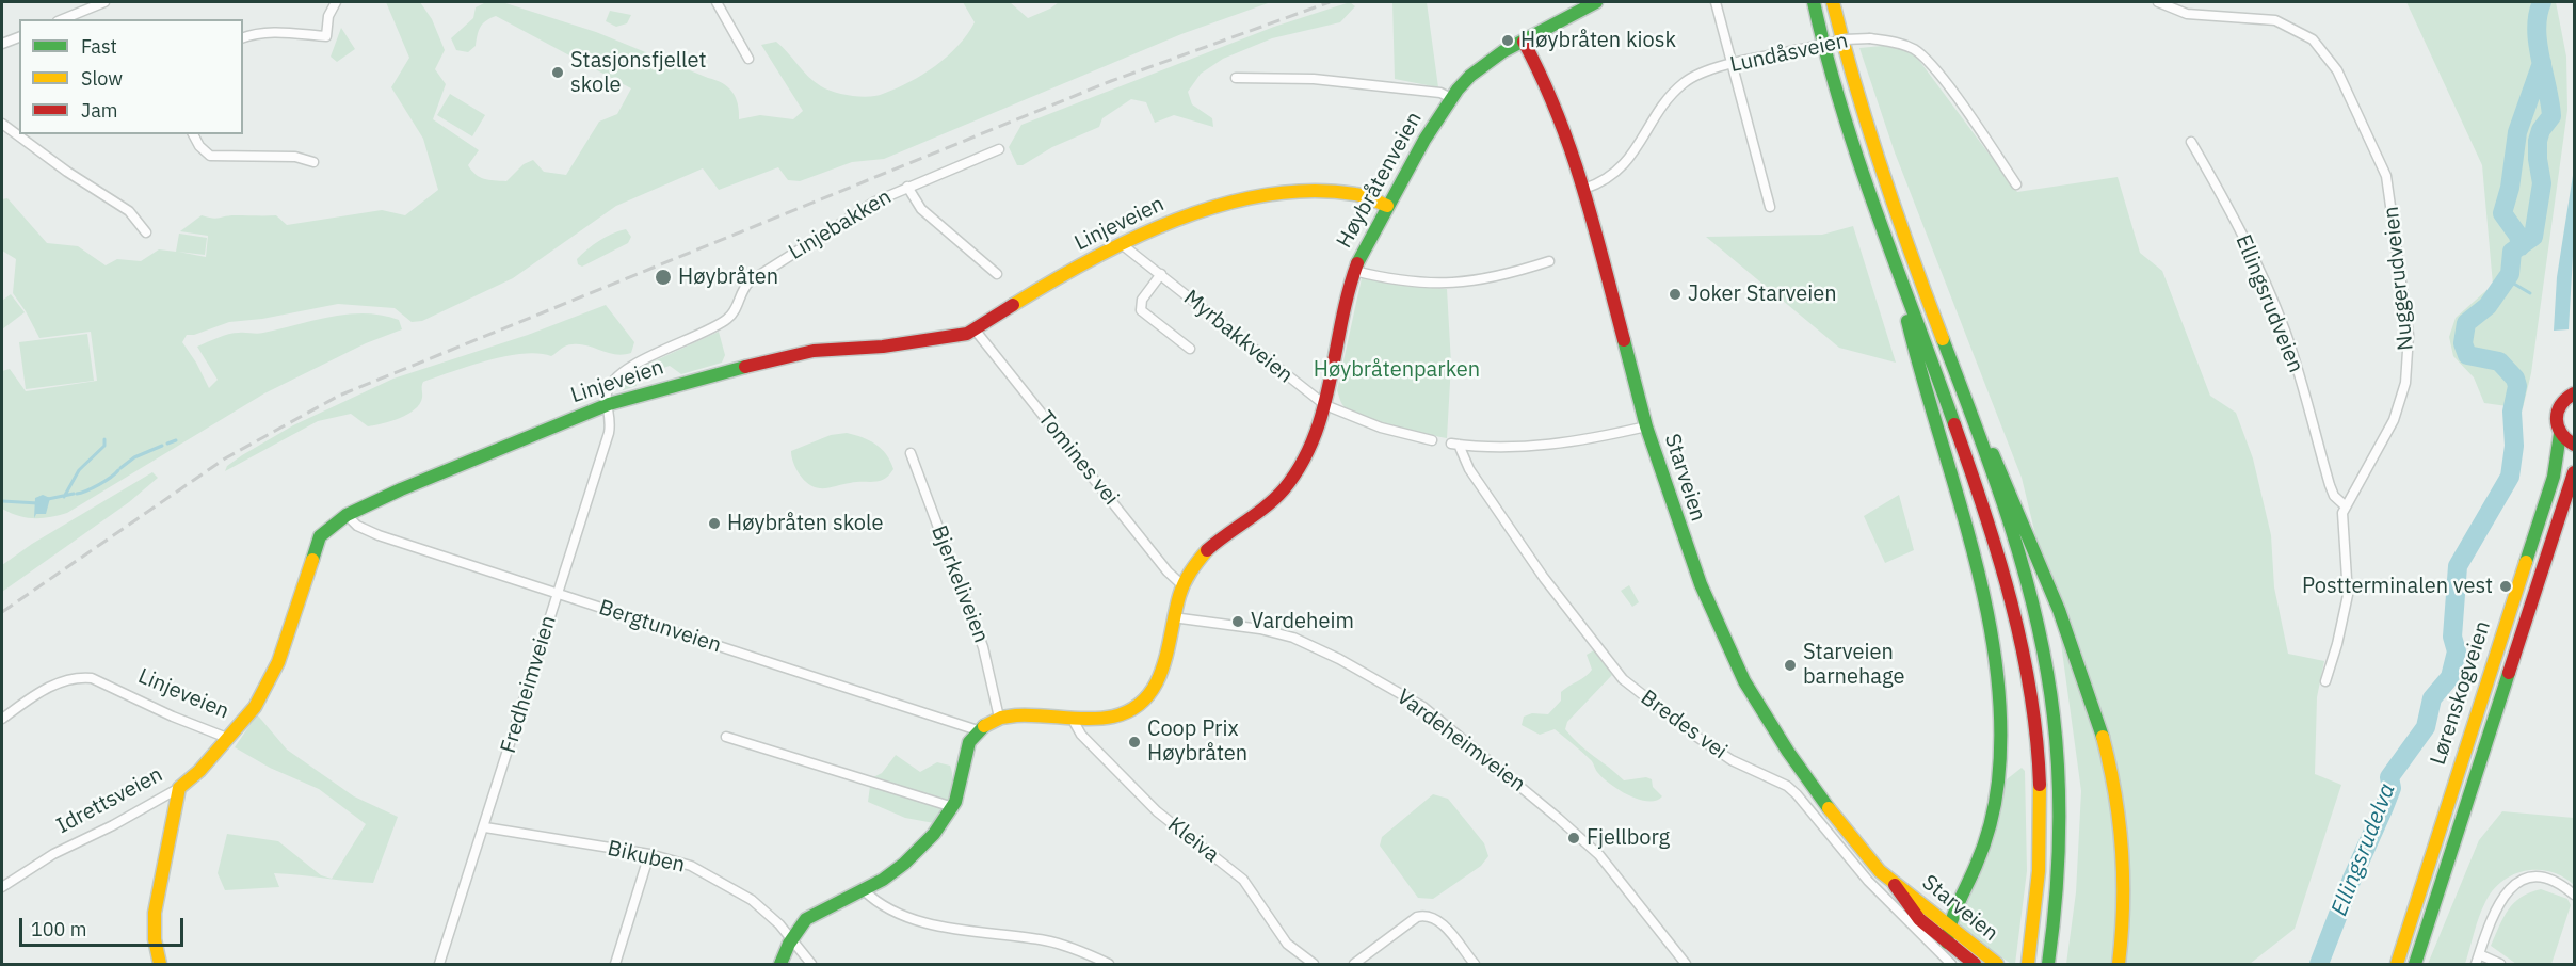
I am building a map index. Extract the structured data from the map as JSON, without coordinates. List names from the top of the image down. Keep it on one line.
{"streets":{"main road":["Høybråtenveien","Linjeveien","Starveien","Lørenskogveien","Idrettsveien"],"street":["Lundåsveien","Linjebakken","Nuggerudveien","Ellingsrudveien","Myrbakkveien","Tomines vei","Bjerkeliveien","Bergtunveien","Fredheimveien","Bredes vei","Vardeheimveien","Kleiva","Bikuben"]},"crossings":[["Lundåsveien","Starveien"],["Høybråtenveien","Linjeveien"],["Høybråtenveien","Myrbakkveien"],["Høybråtenveien","Tomines vei"],["Høybråtenveien","Starveien"],["Høybråtenveien","Bjerkeliveien"],["Høybråtenveien","Vardeheimveien"],["Høybråtenveien","Kleiva"],["Linjeveien","Linjebakken"],["Linjeveien","Myrbakkveien"],["Linjeveien","Tomines vei"],["Linjeveien","Bergtunveien"],["Linjeveien","Fredheimveien"],["Linjeveien","Idrettsveien"],["Linjebakken","Fredheimveien"],["Nuggerudveien","Ellingsrudveien"],["Starveien","Bredes vei"],["Bergtunveien","Fredheimveien"],["Fredheimveien","Bikuben"]],"water":["Ellingsrudelva"],"parks":["Høybråtenparken"],"places":["Høybråten kiosk","Stasjonsfjellet skole","Høybråten","Joker Starveien","Høybråten skole","Postterminalen vest","Vardeheim","Starveien barnehage","Coop Prix Høybråten","Fjellborg"],"legend":["Fast","Slow","Jam"],"scale_bar":"100 m"}
